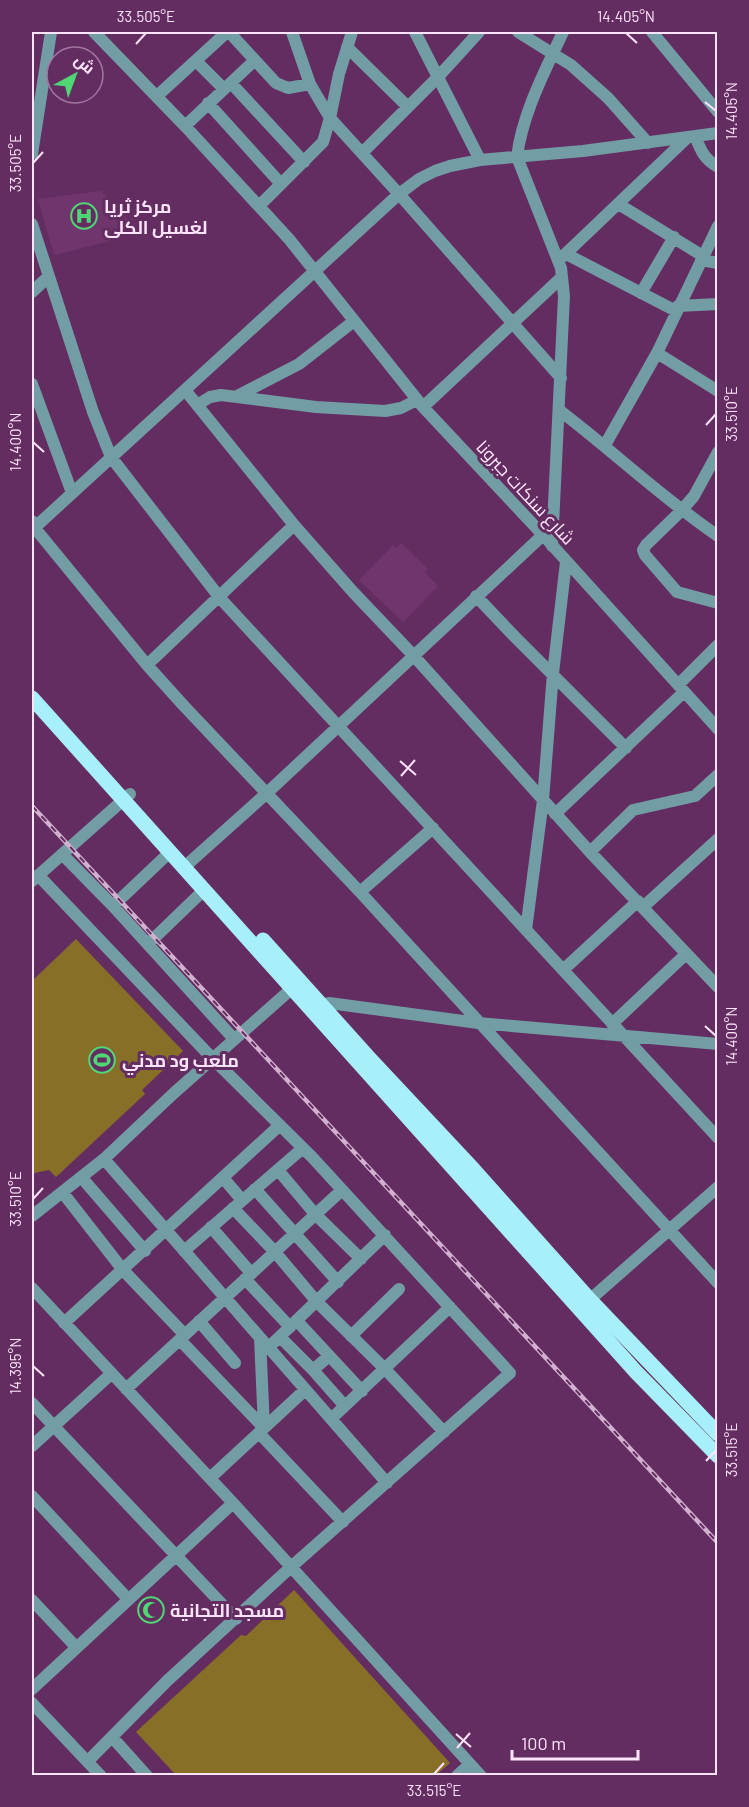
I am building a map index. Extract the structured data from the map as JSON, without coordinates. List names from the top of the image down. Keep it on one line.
{"streets":{"street":["شارع سنكات جبرونا"]},"places":{"hospital":["مركز ثريا لغسيل الكلى"],"sports":["ملعب ود مدني"],"mosque":["مسجد التجانية"]},"scale_bar":"100 m","north":"top right","coordinates":["33.505°E","14.405°N","33.510°E","14.400°N","14.395°N","33.515°E"]}
